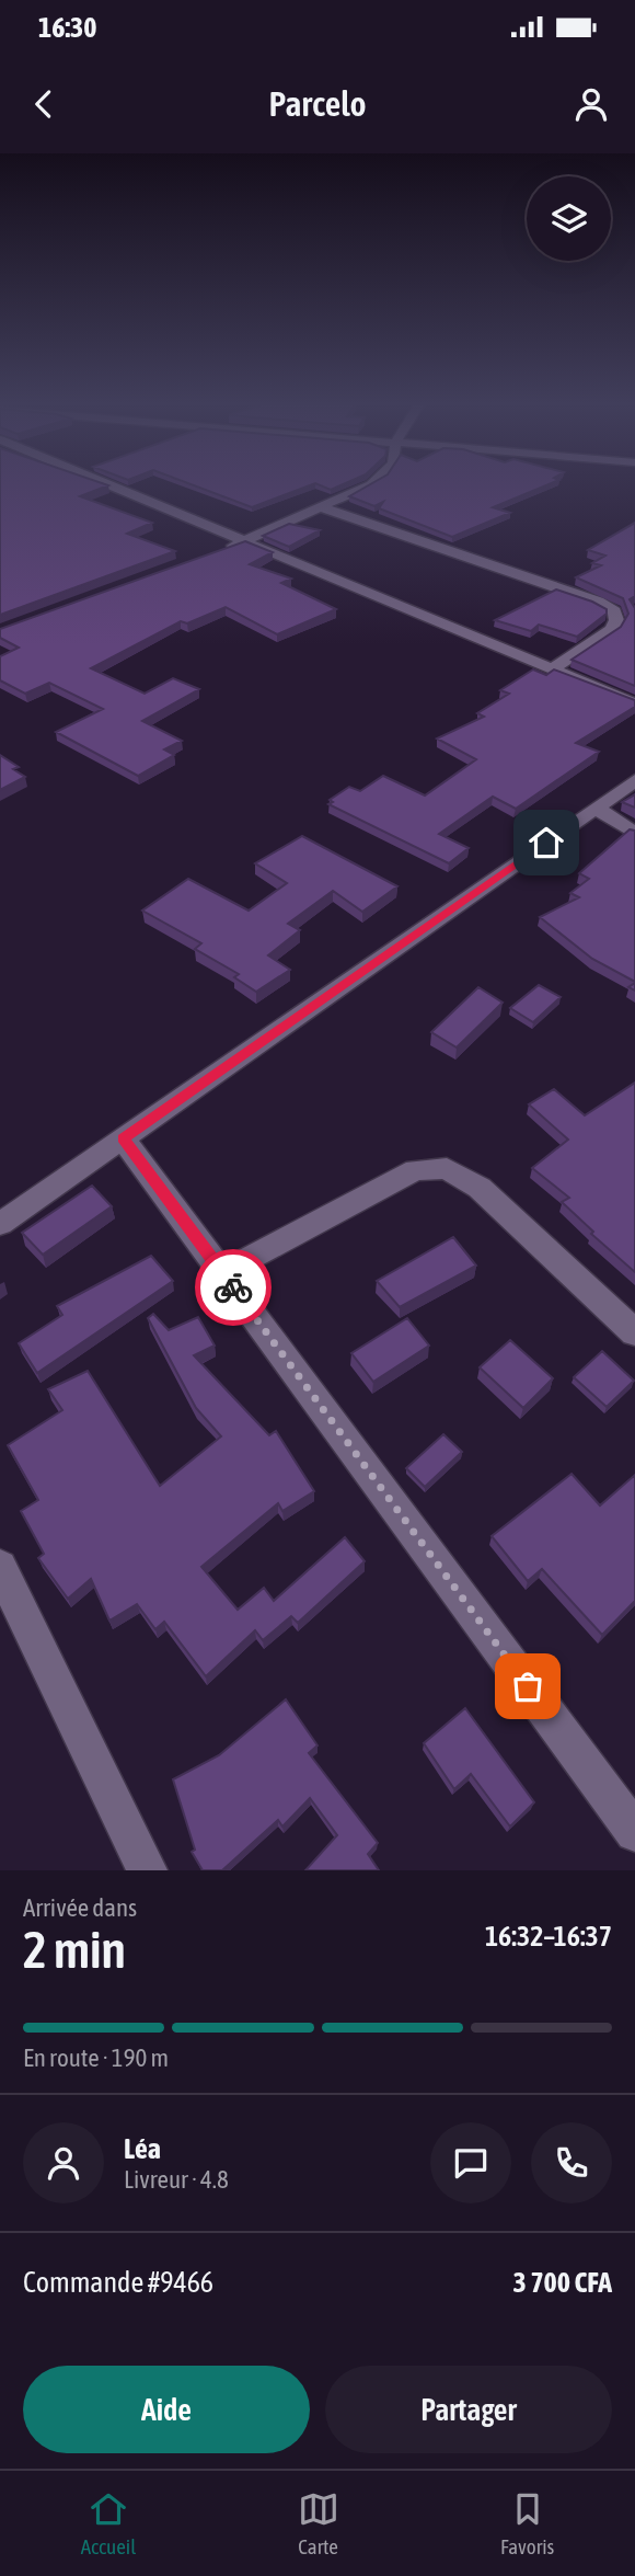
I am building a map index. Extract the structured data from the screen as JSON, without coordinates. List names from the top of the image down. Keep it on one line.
{"page":{"status":"16:30","header":"Parcelo","heading":["2 min","Arrivée dans","16:32–16:37"],"panel":["Léa","Livreur · 4.8","Commande #9466","3 700 CFA"],"bar":"En route · 190 m","buttons":["Aide","Partager"],"tabs":["Accueil","Carte","Favoris"]}}
